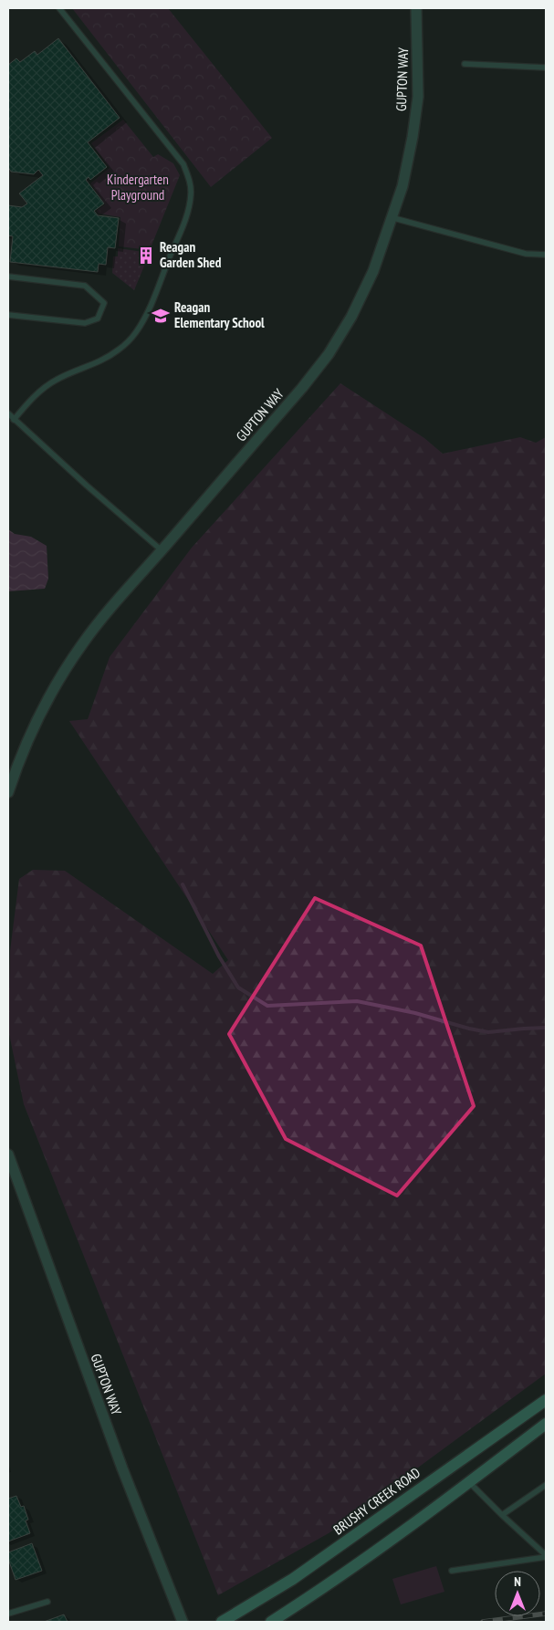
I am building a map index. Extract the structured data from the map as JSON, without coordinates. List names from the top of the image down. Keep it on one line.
{"streets":{"main road":["BRUSHY CREEK ROAD"],"street":["GUPTON WAY"]},"parks":["Kindergarten Playground"],"places":{"building":["Reagan Garden Shed"],"school or university":["Reagan Elementary School"]},"north":"top"}
